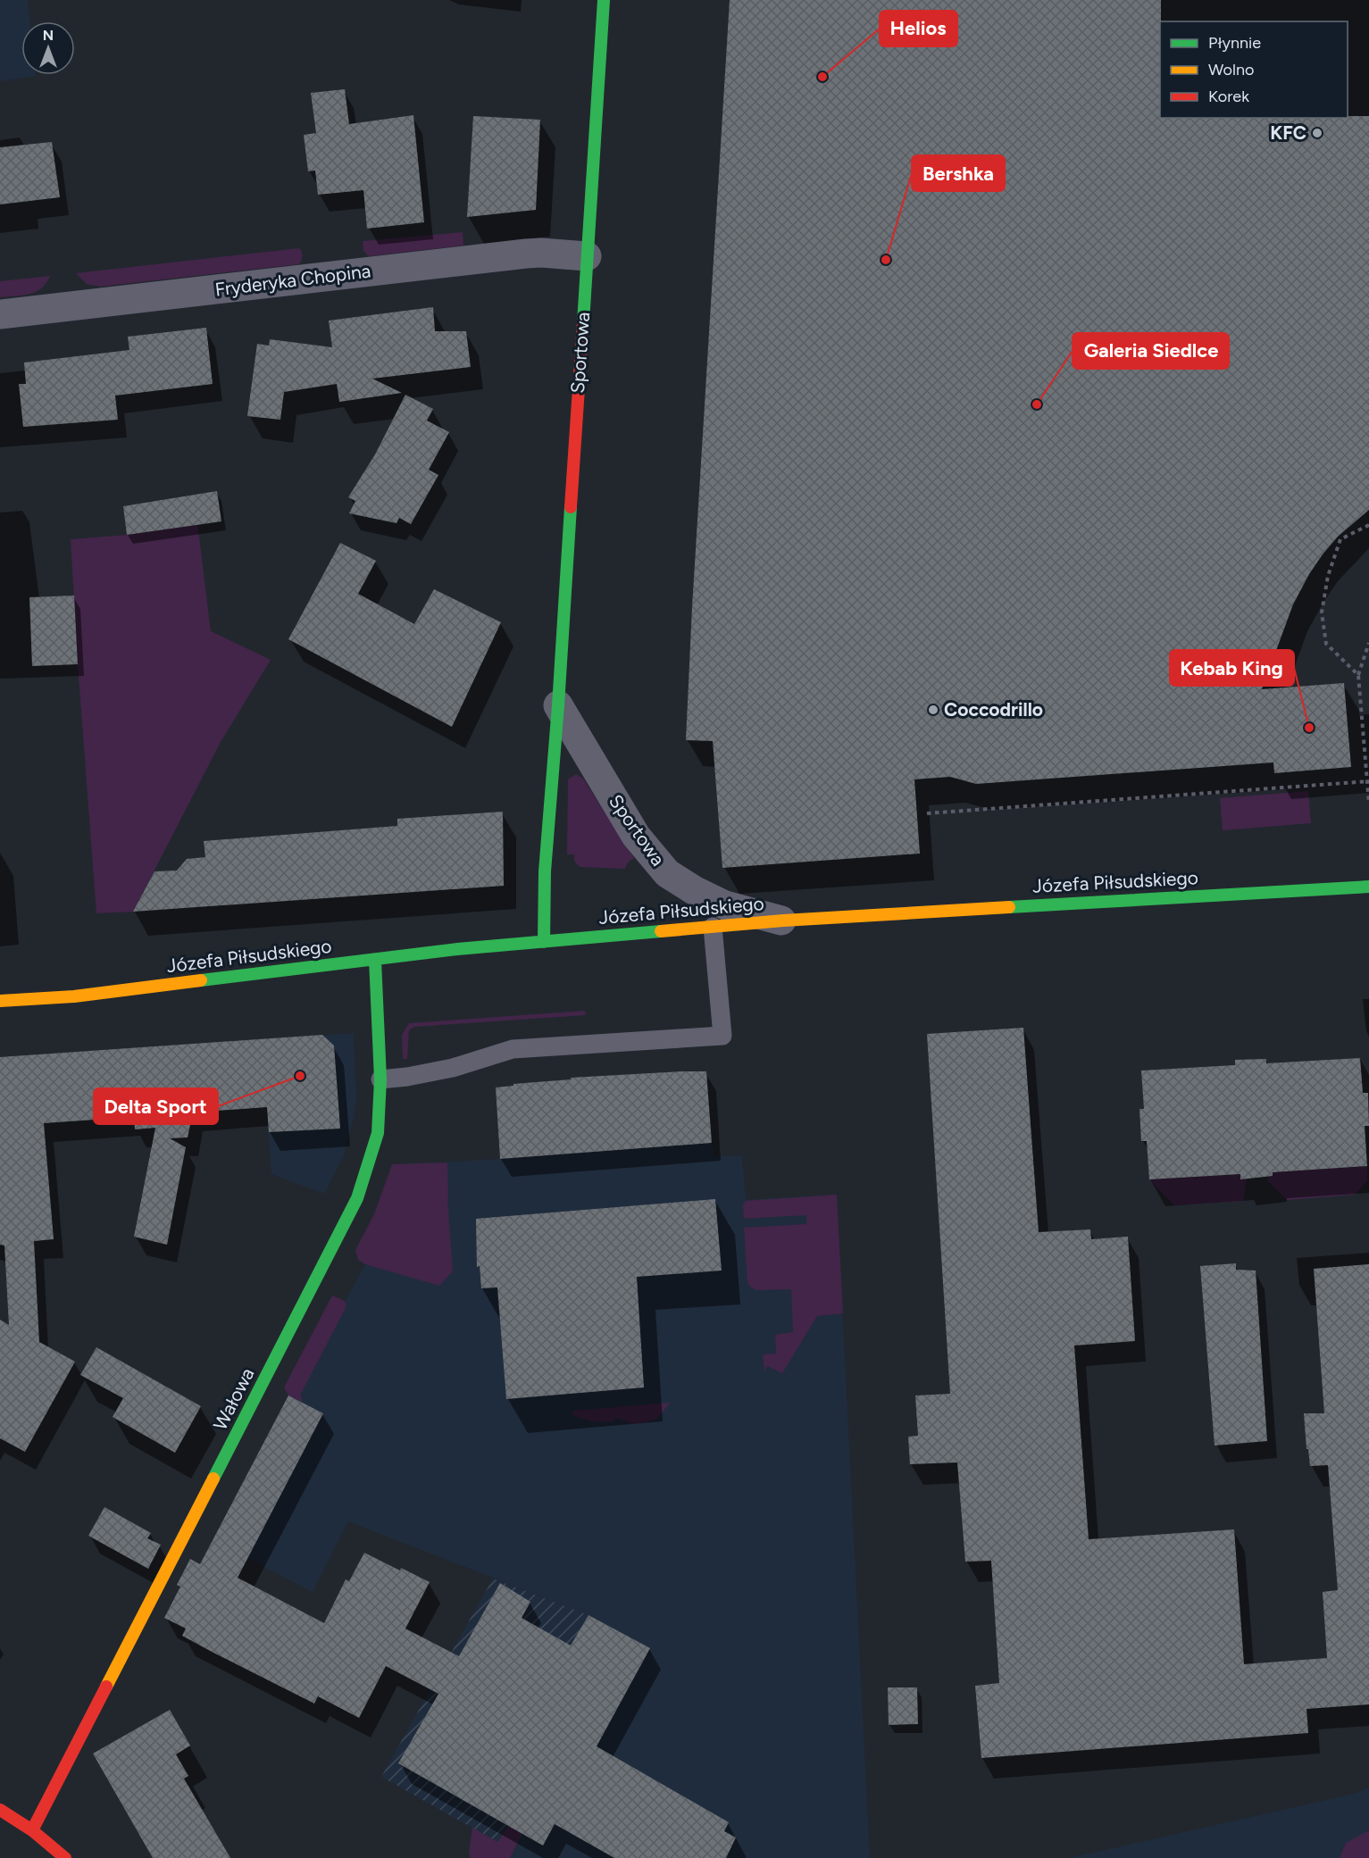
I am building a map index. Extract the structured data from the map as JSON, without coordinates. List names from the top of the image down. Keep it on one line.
{"streets":{"street":["Fryderyka Chopina","Sportowa","Józefa Piłsudskiego","Wałowa"]},"crossings":[["Fryderyka Chopina","Sportowa"],["Sportowa","Józefa Piłsudskiego"],["Józefa Piłsudskiego","Wałowa"]],"places":["Helios","KFC","Bershka","Galeria Siedlce","Coccodrillo","Kebab King","Delta Sport"],"legend":["Płynnie","Wolno","Korek"],"north":"top"}
